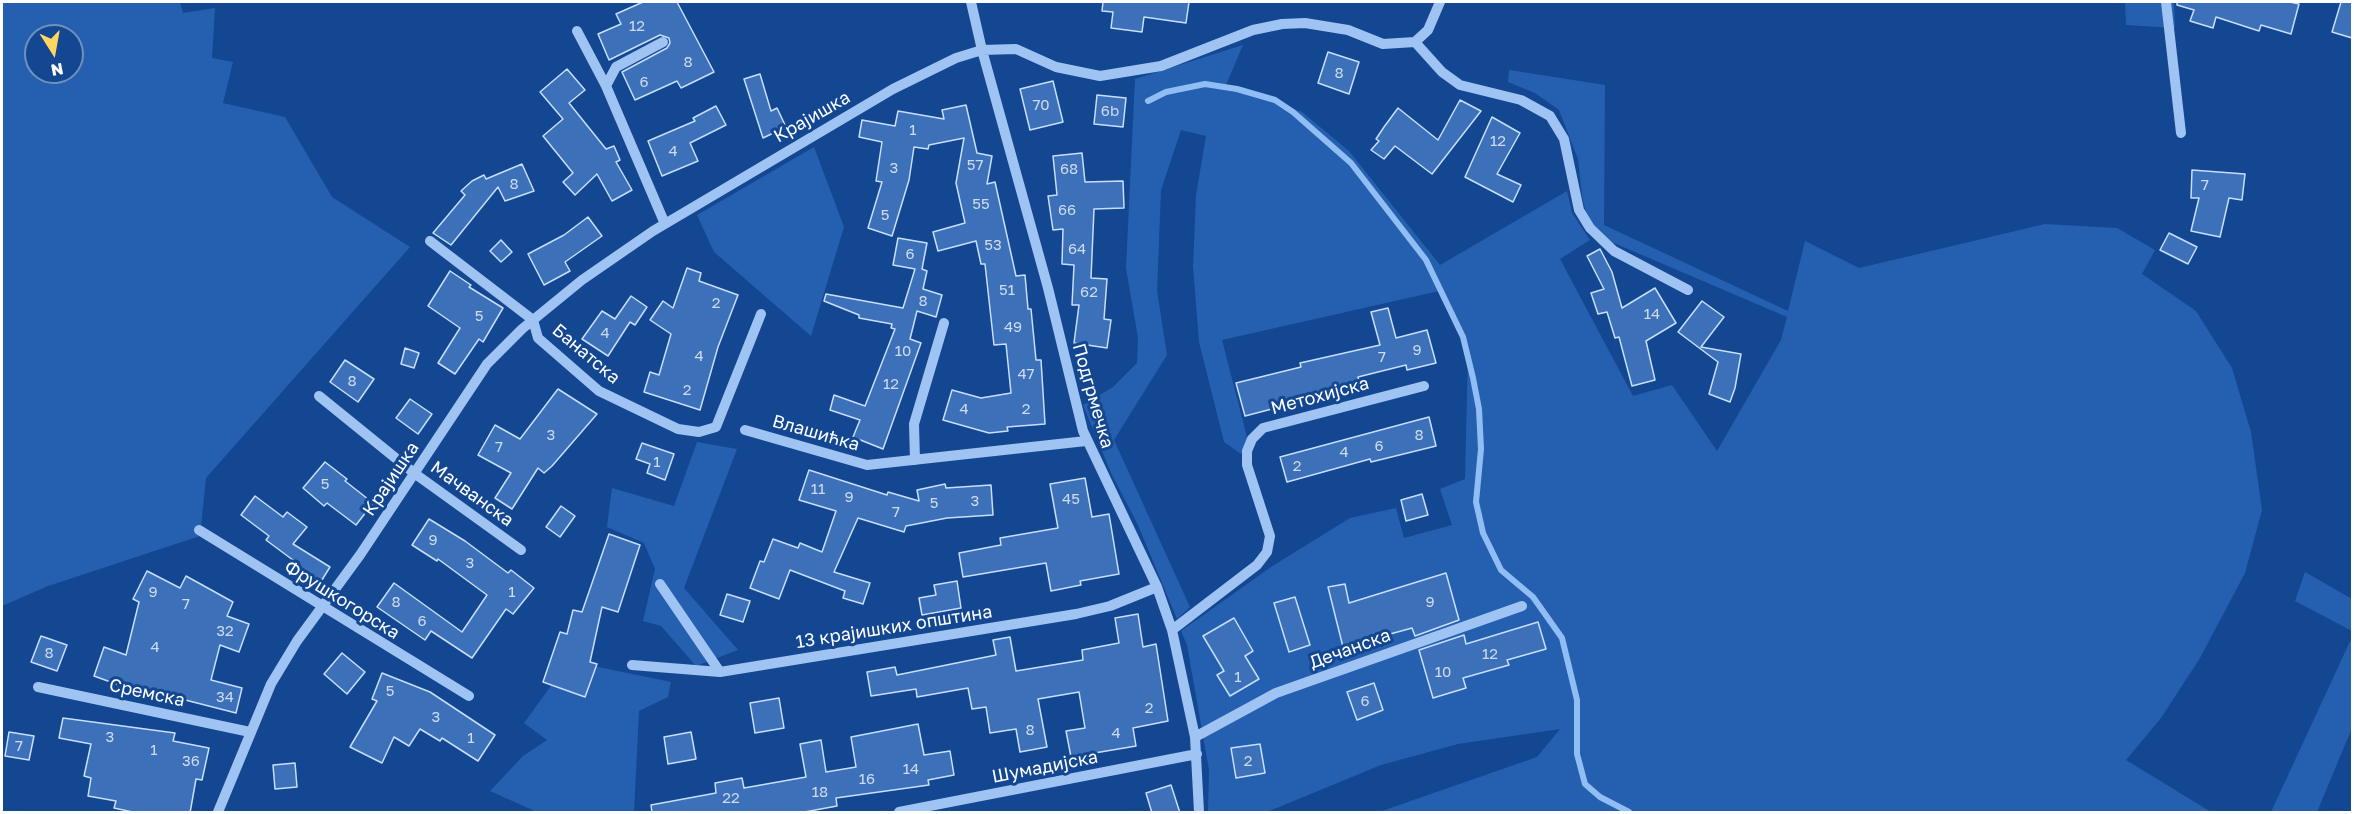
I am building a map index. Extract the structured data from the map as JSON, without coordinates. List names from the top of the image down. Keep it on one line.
{"streets":{"street":["Крајишка","Банатска","Подгрмечка","Метохијска","Влашићка","Мачванска","Фрушкогорска","13 крајишких општина","Дечанска","Сремска","Шумадијска"]},"crossings":[["Крајишка","Банатска"],["Крајишка","Подгрмечка"],["Крајишка","Мачванска"],["Крајишка","Фрушкогорска"],["Крајишка","Сремска"],["Подгрмечка","Метохијска"],["Подгрмечка","Влашићка"],["Подгрмечка","13 крајишких општина"],["Подгрмечка","Дечанска"],["Подгрмечка","Шумадијска"]],"house_numbers":["12","8","8","6","70","6b","1","12","4","57","3","68","8","7","55","66","5","53","64","6","51","62","8","2","14","5","49","4","9","10","4","7","47","8","12","2","4","2","3","8","6","7","4","1","2","5","11","9","45","3","5","7","9","3","9","1","8","9","7","6","32","4","8","12","10","1","5","34","6","2","3","8","4","3","1","7","1","36","2","14","16","18","22"],"north":"bottom"}
